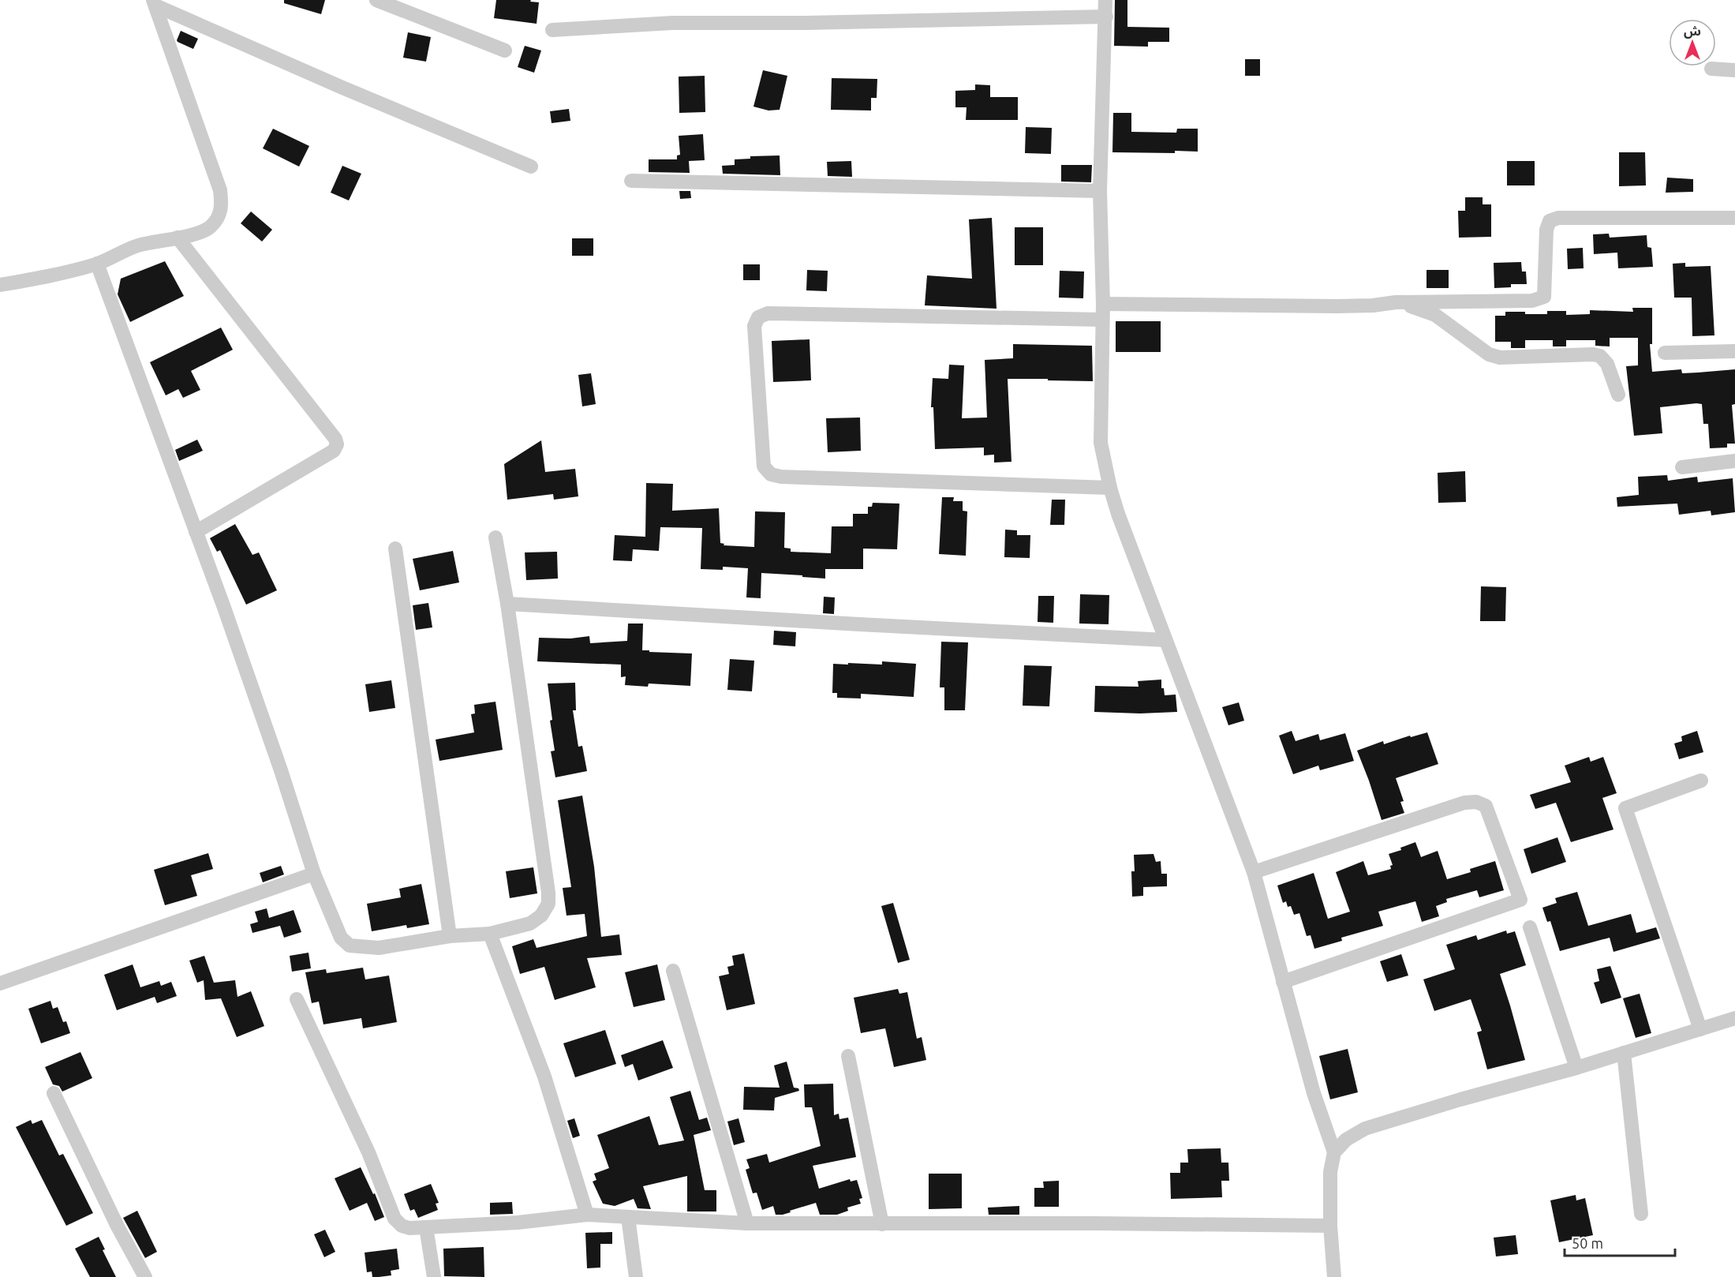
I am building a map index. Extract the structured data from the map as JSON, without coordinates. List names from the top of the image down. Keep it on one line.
{"scale_bar":"50 m","north":"top"}
